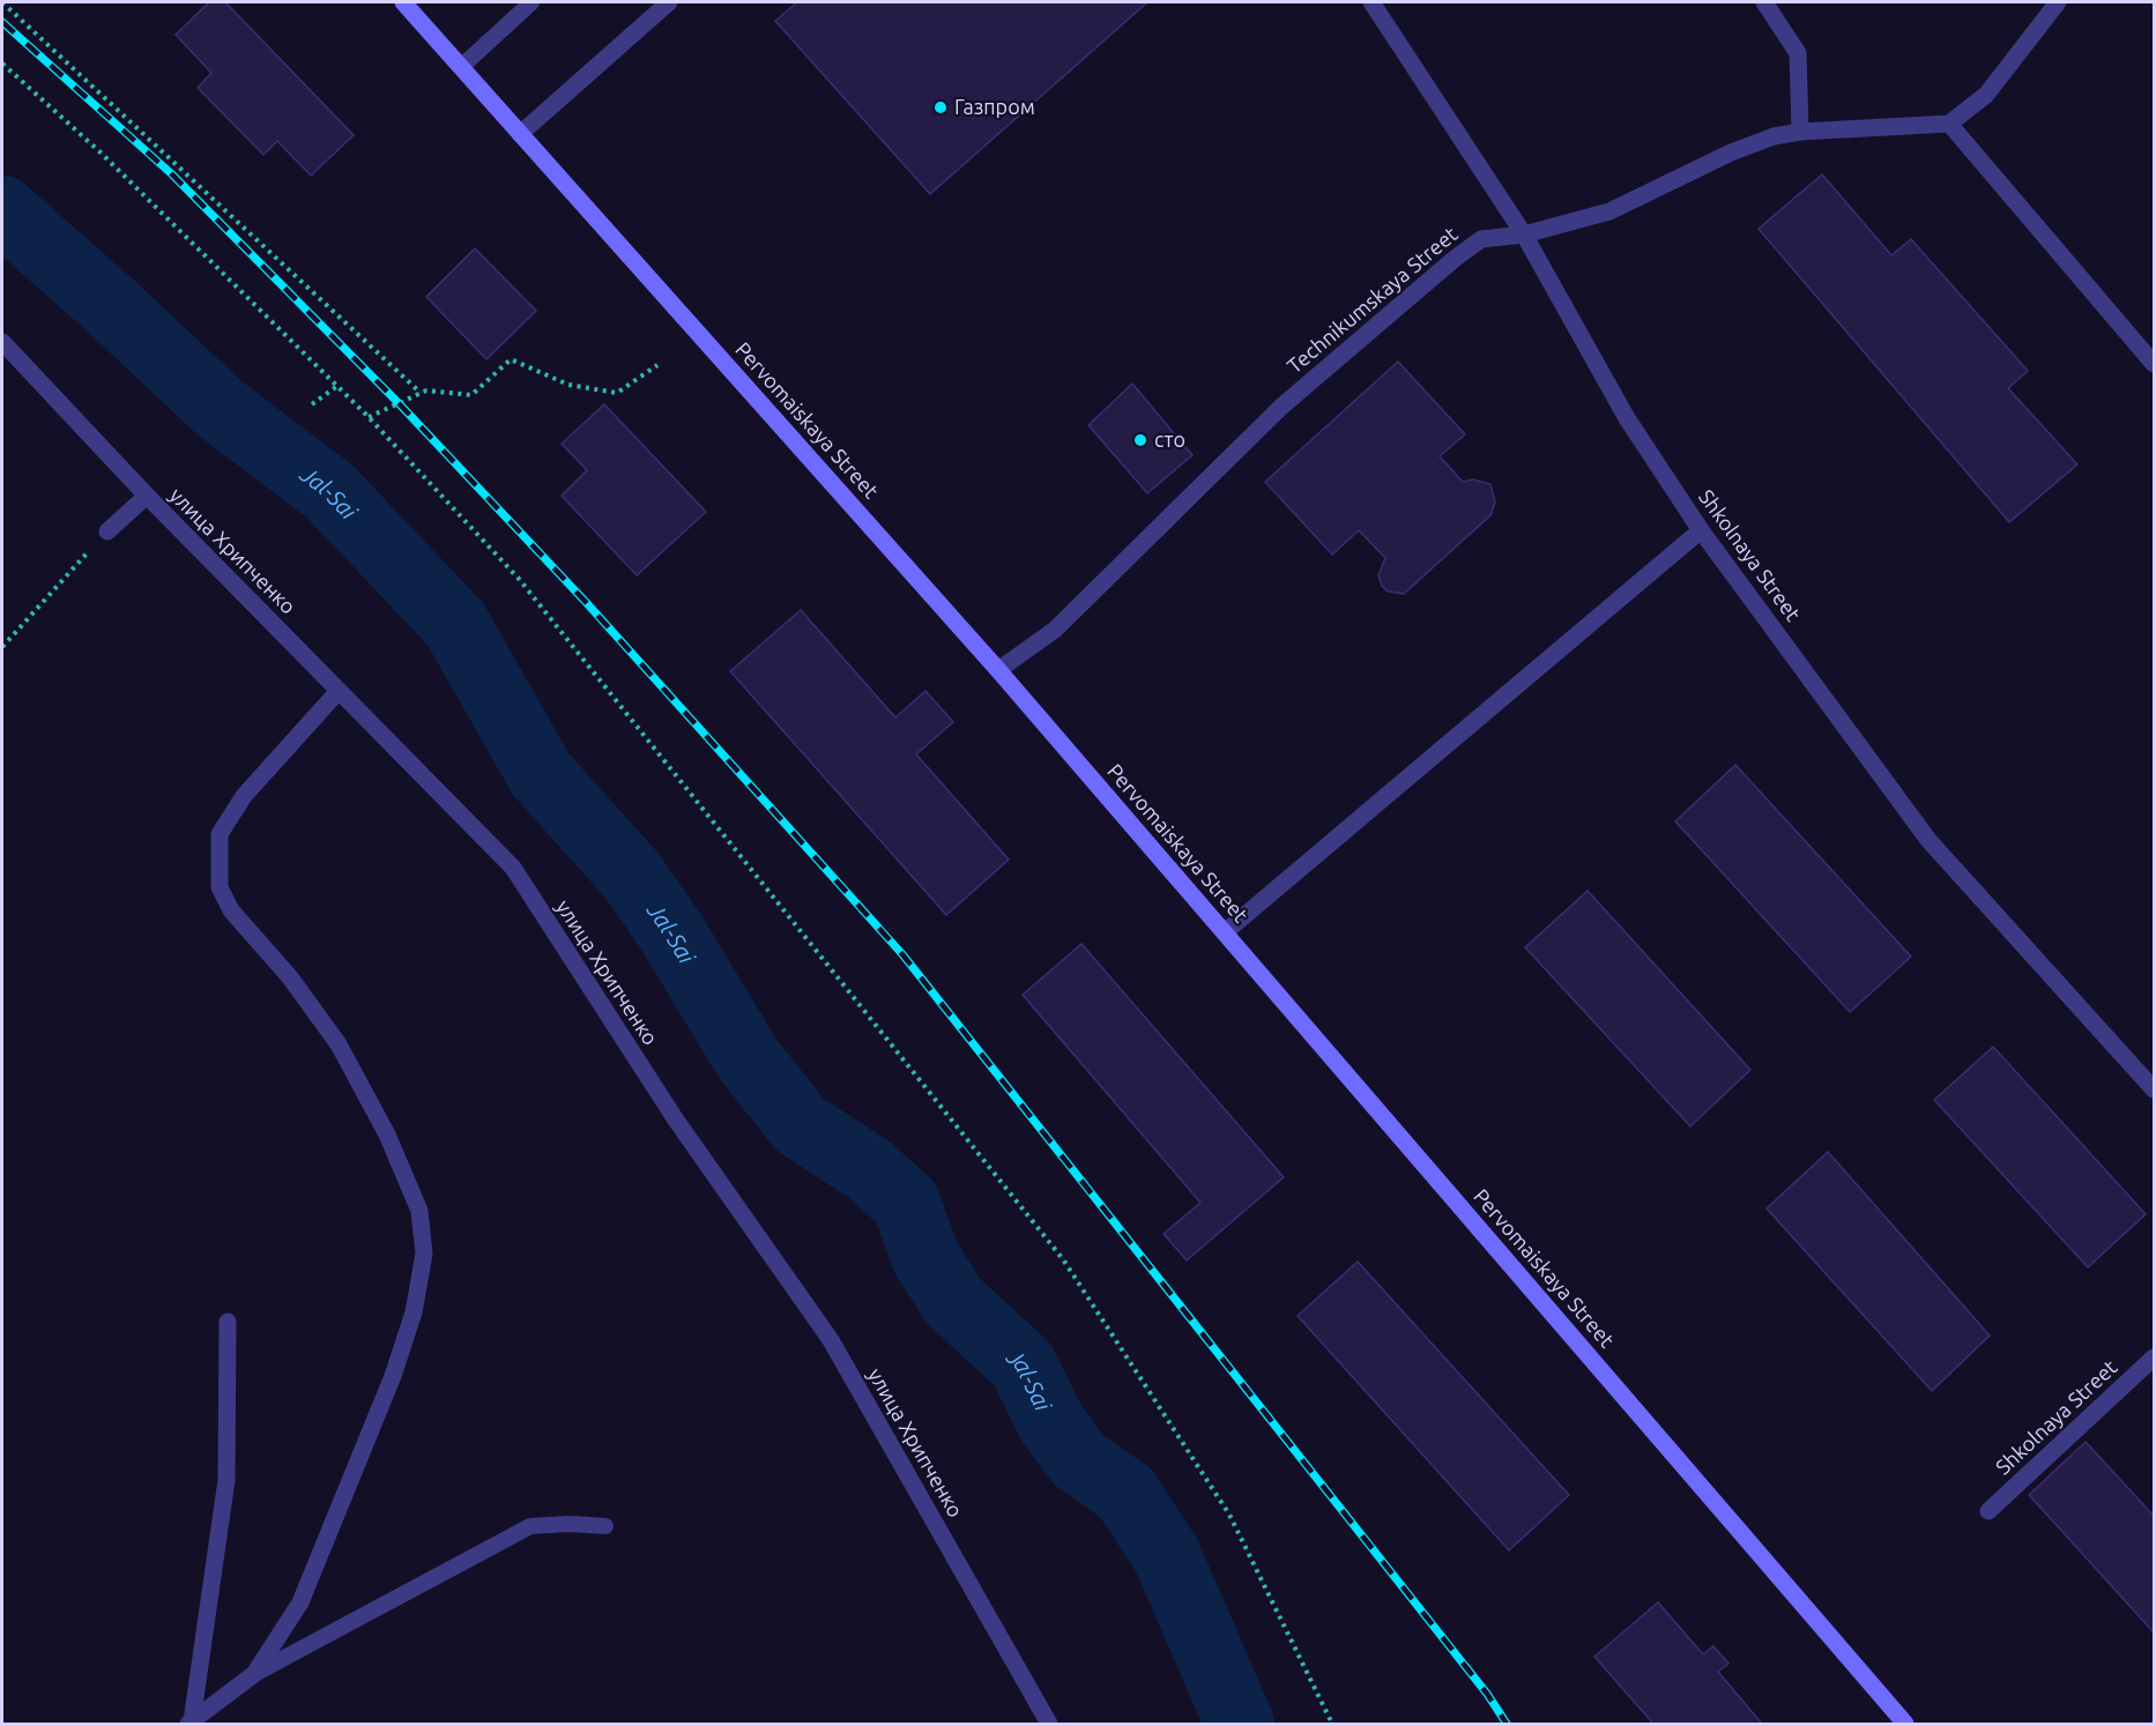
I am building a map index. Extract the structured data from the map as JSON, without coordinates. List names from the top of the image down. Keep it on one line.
{"streets":{"main road":["Pervomaiskaya Street"],"street":["Technikumskaya Street","улица Хрипченко","Shkolnaya Street"]},"crossings":[["Technikumskaya Street","Pervomaiskaya Street"],["Technikumskaya Street","Shkolnaya Street"]],"water":["Jal-Sai"],"places":["Газпром","сто"]}
